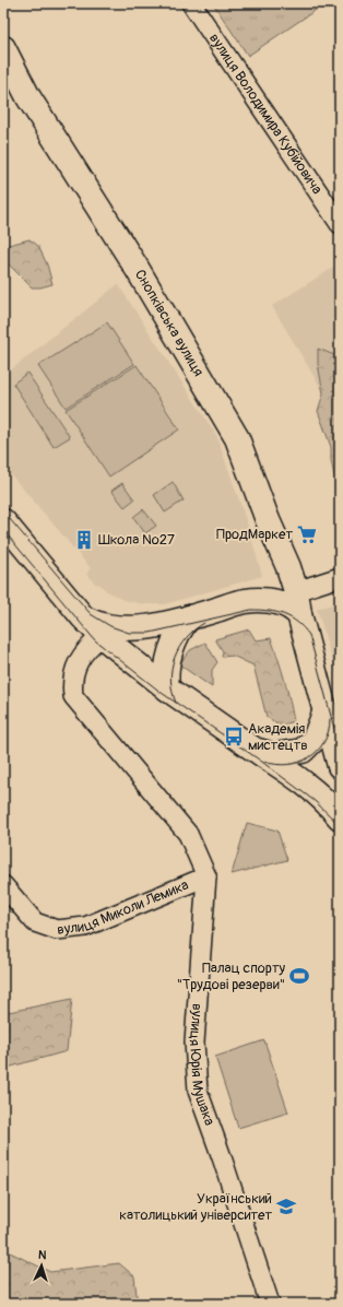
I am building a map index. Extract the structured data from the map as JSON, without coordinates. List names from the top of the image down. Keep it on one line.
{"streets":{"main road":["Снопківська вулиця"],"street":["вулиця Володимира Кубійовича","вулиця Миколи Лемика","вулиця Юрія Мушака"]},"crossings":[["вулиця Миколи Лемика","вулиця Юрія Мушака"]],"places":{"supermarket":["ПродМаркет"],"building":["Школа №27"],"bus stop":["Академія мистецтв"],"sports":["Палац спорту \"Трудові резерви\""],"school or university":["Український католицький університет"]},"north":"top"}
